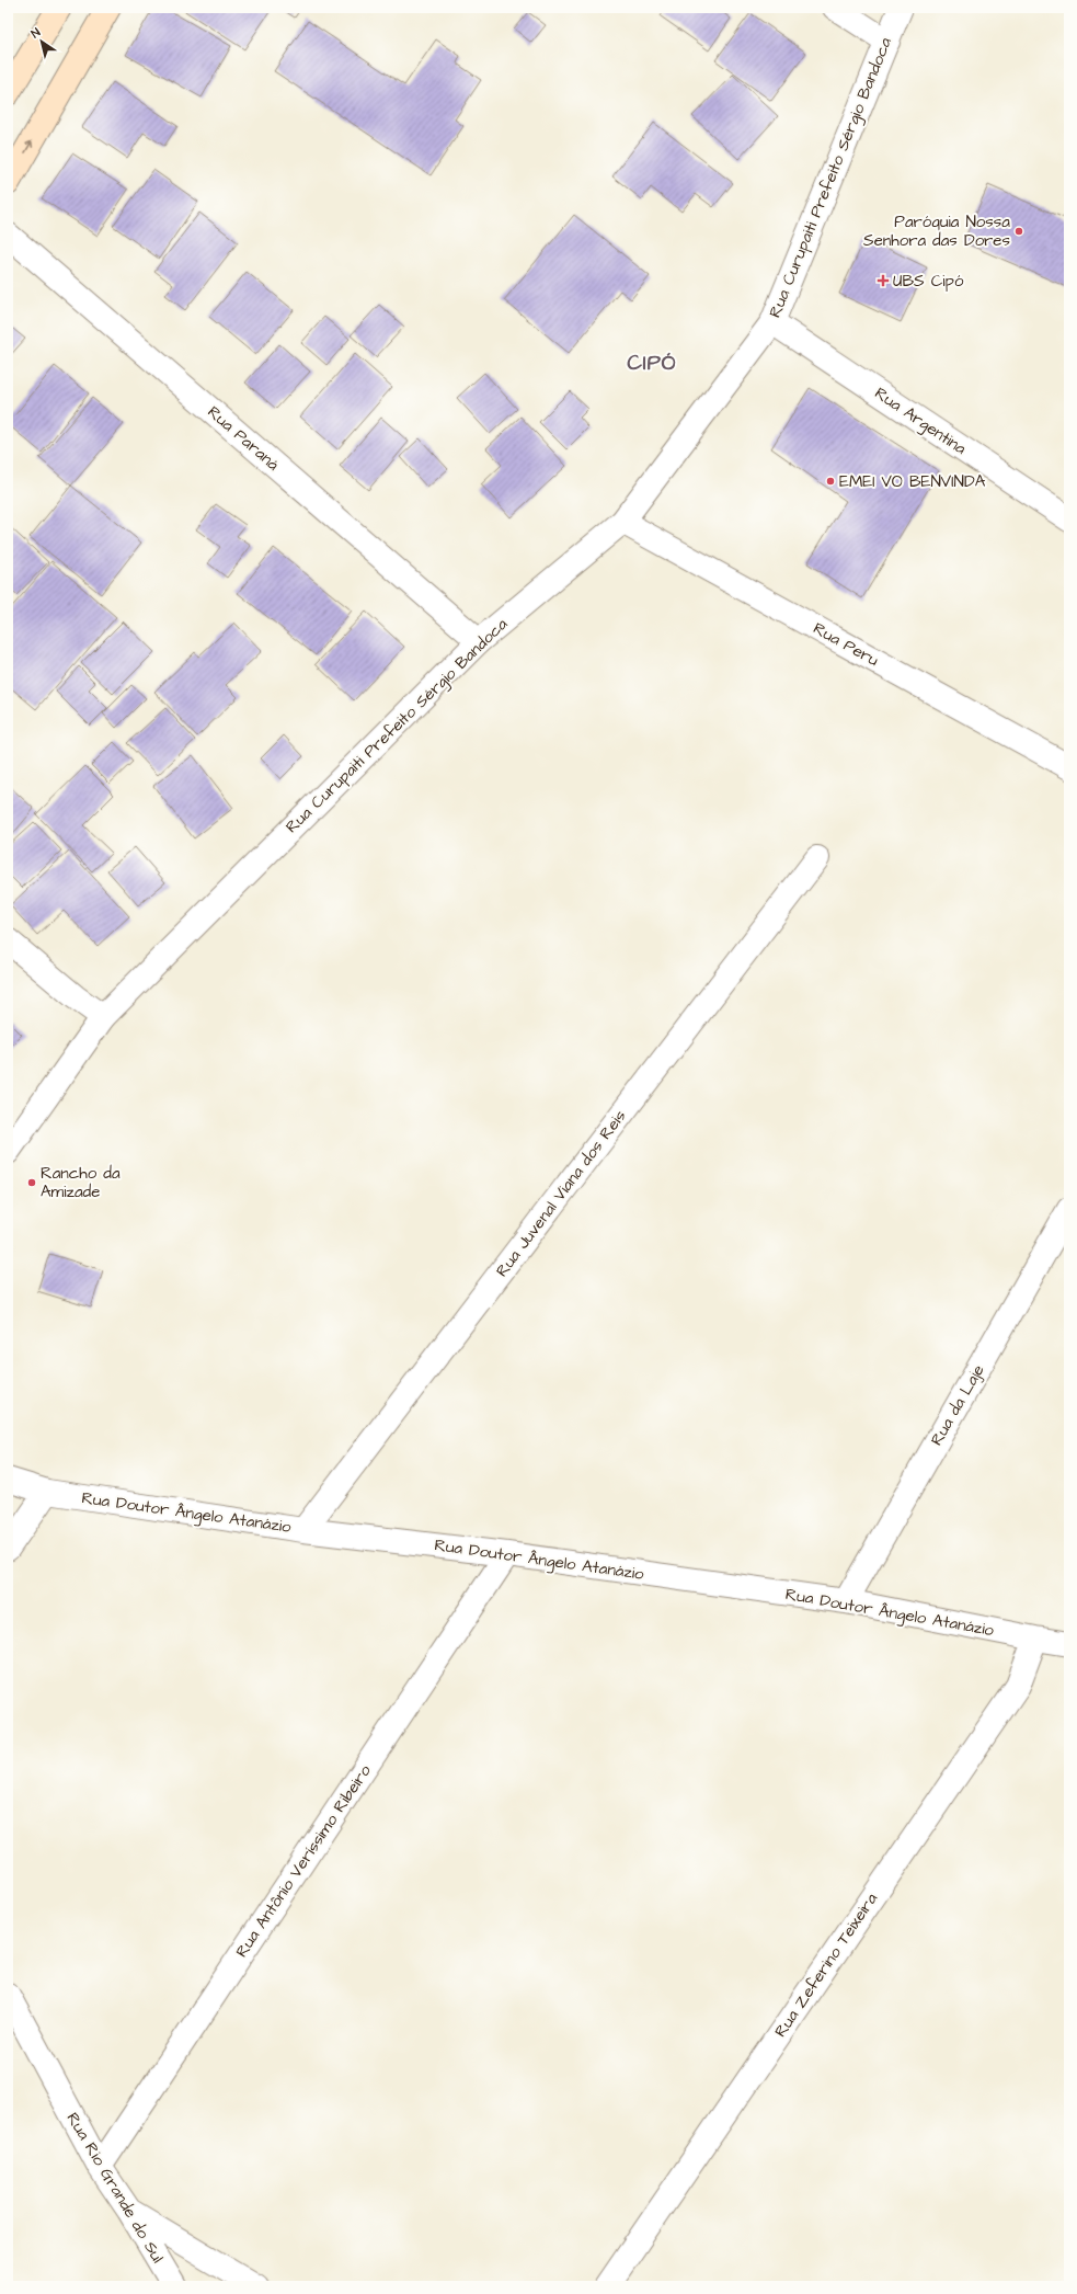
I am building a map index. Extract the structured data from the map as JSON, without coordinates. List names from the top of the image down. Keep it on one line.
{"streets":{"street":["Rua Curupaiti Prefeito Sérgio Bandoca","Rua Argentina","Rua Paraná","Rua Peru","Rua Juvenal Viana dos Reis","Rua da Laje","Rua Doutor Ângelo Atanázio","Rua Antônio Veríssimo Ribeiro","Rua Zeferino Teixeira","Rua Rio Grande do Sul"]},"crossings":[["Rua Curupaiti Prefeito Sérgio Bandoca","Rua Argentina"],["Rua Curupaiti Prefeito Sérgio Bandoca","Rua Paraná"],["Rua Curupaiti Prefeito Sérgio Bandoca","Rua Peru"],["Rua Juvenal Viana dos Reis","Rua Doutor Ângelo Atanázio"],["Rua da Laje","Rua Doutor Ângelo Atanázio"],["Rua Doutor Ângelo Atanázio","Rua Antônio Veríssimo Ribeiro"],["Rua Doutor Ângelo Atanázio","Rua Zeferino Teixeira"],["Rua Antônio Veríssimo Ribeiro","Rua Rio Grande do Sul"]],"districts":["CIPÓ"],"places":{"other":["Paróquia Nossa Senhora das Dores","EMEI VO BENVINDA","Rancho da Amizade"],"health":["UBS Cipó"]},"north":"top left"}
